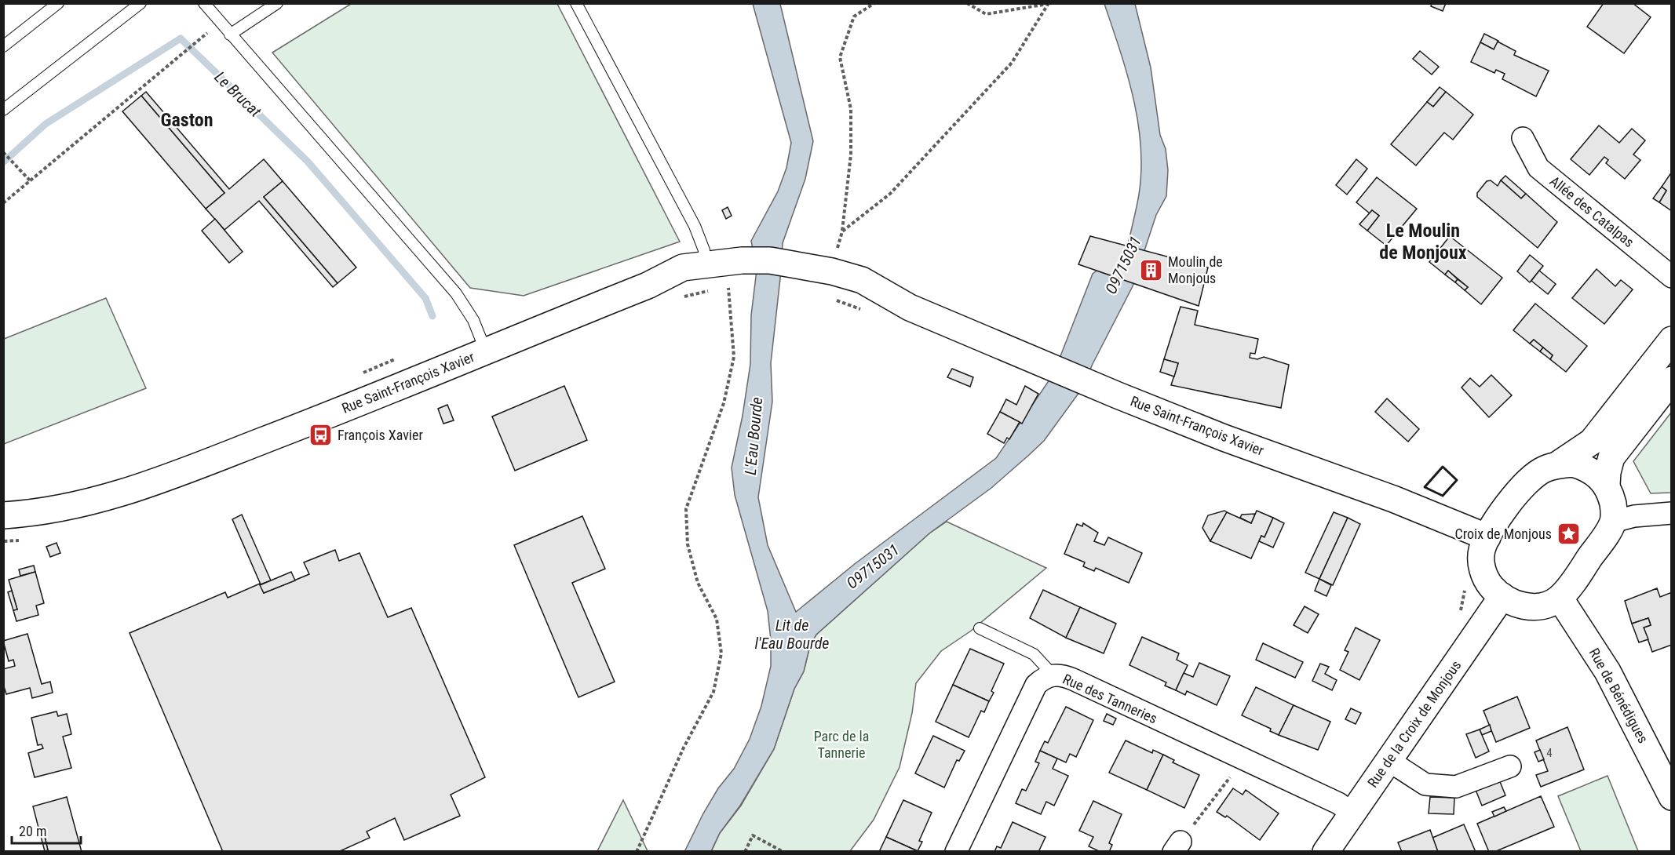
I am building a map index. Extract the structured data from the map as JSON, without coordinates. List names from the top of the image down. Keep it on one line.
{"streets":{"street":["Allée des Catalpas","Rue Saint-François Xavier","Rue de Bénédigues","Rue des Tanneries","Rue de la Croix de Monjous"]},"crossings":[["Rue Saint-François Xavier","Rue de Bénédigues"],["Rue Saint-François Xavier","Rue de la Croix de Monjous"],["Rue de Bénédigues","Rue de la Croix de Monjous"],["Rue des Tanneries","Rue de la Croix de Monjous"]],"districts":["Gaston","Le Moulin de Monjoux"],"water":["Le Brucat","O9715031","L'Eau Bourde","Lit de l'Eau Bourde"],"parks":["Parc de la Tannerie"],"places":{"building":["Moulin de Monjous"],"bus stop":["François Xavier"],"place":["Croix de Monjous"]},"house_numbers":["4"],"scale_bar":"20 m"}
